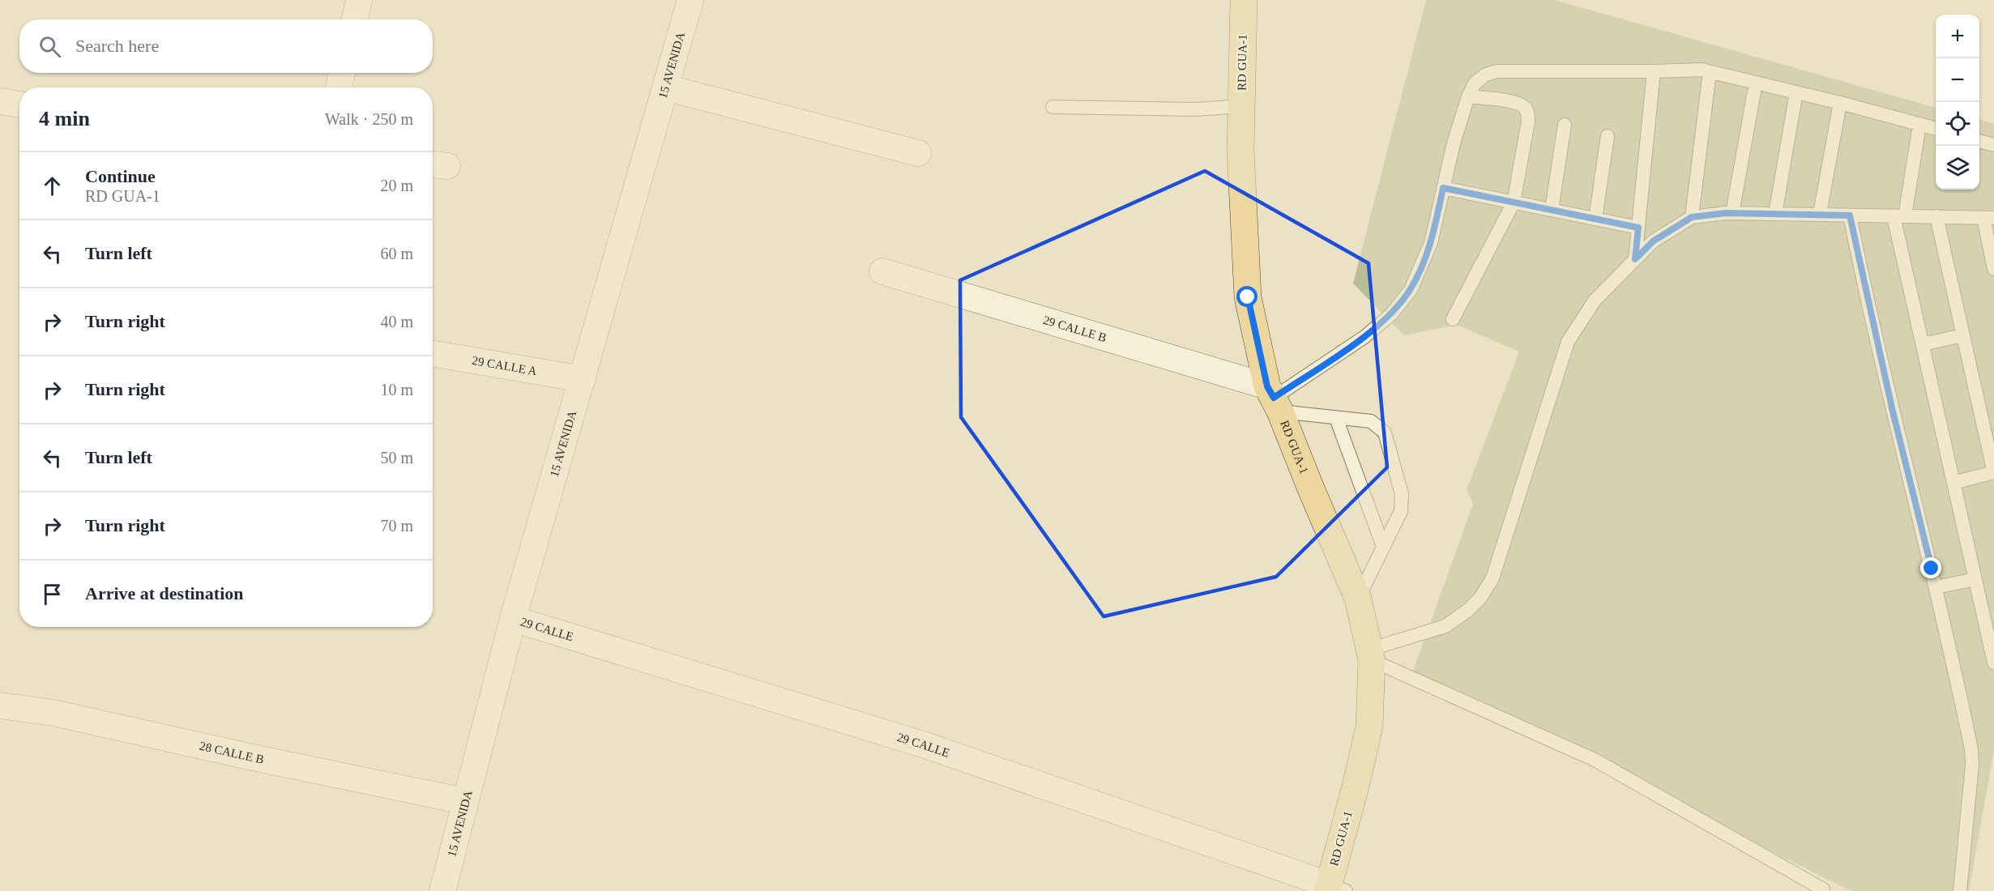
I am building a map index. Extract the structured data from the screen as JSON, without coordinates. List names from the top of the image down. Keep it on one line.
{"streets":{"main road":["RD GUA-1"],"street":["15 AVENIDA","29 CALLE B","29 CALLE A","29 CALLE","28 CALLE B"]},"crossings":[["RD GUA-1","29 CALLE B"],["RD GUA-1","29 CALLE"],["15 AVENIDA","29 CALLE A"],["15 AVENIDA","29 CALLE"],["15 AVENIDA","28 CALLE B"]],"page":{"map_buttons":["+","−"],"search":"Search here","heading":["4 min","Walk · 250 m"],"list":[["Continue","RD GUA-1","20 m"],["Turn left","60 m"],["Turn right","40 m"],["Turn right","10 m"],["Turn left","50 m"],["Turn right","70 m"],"Arrive at destination"]}}
